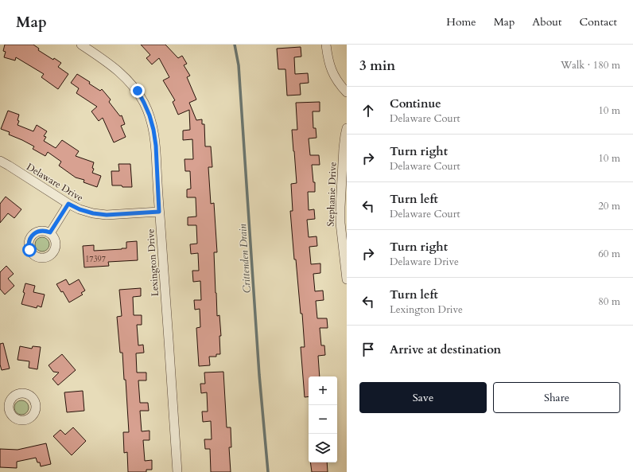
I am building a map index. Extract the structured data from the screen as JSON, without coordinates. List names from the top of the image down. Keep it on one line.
{"streets":{"street":["Delaware Drive","Stephanie Drive","Lexington Drive"]},"crossings":[["Delaware Drive","Lexington Drive"]],"water":["Crittenden Drain"],"house_numbers":["17397"],"page":{"header":"Map","nav":["Home","Map","About","Contact"],"heading":["3 min","Walk · 180 m"],"list":[["Continue","Delaware Court","10 m"],["Turn right","Delaware Court","10 m"],["Turn left","Delaware Court","20 m"],["Turn right","Delaware Drive","60 m"],["Turn left","Lexington Drive","80 m"],"Arrive at destination"],"buttons":["Save","Share"],"map_buttons":["+","−"]}}
